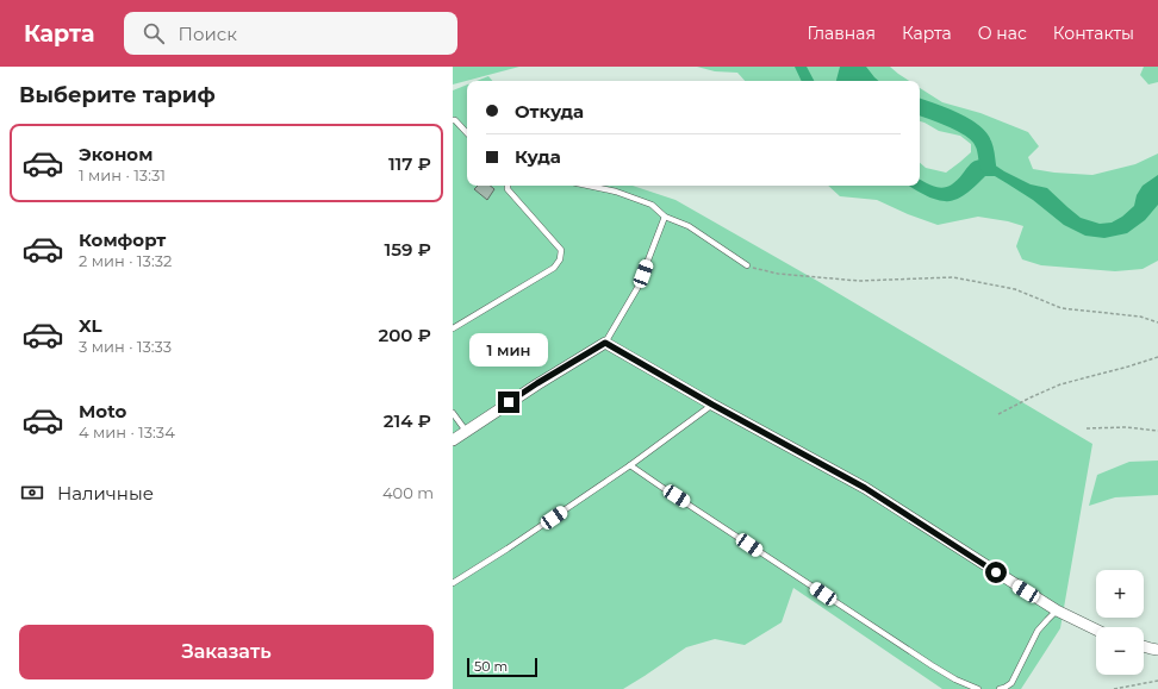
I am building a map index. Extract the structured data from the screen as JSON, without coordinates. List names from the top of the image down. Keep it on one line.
{"scale_bar":"50 m","page":{"header":"Карта","search":"Поиск","nav":["Главная","Карта","О нас","Контакты"],"heading":"Выберите тариф","banner":["Откуда","Куда"],"list":[{"name":"Эконом","note":"1 мин · 13:31","value":"117 ₽"},{"name":"Комфорт","note":"2 мин · 13:32","value":"159 ₽"},{"name":"XL","note":"3 мин · 13:33","value":"200 ₽"},{"name":"Moto","note":"4 мин · 13:34","value":"214 ₽"}],"bubble":"1 мин","pay":["Наличные","400 m"],"map_buttons":["+","−"],"buttons":"Заказать","scale":"50 m"}}
